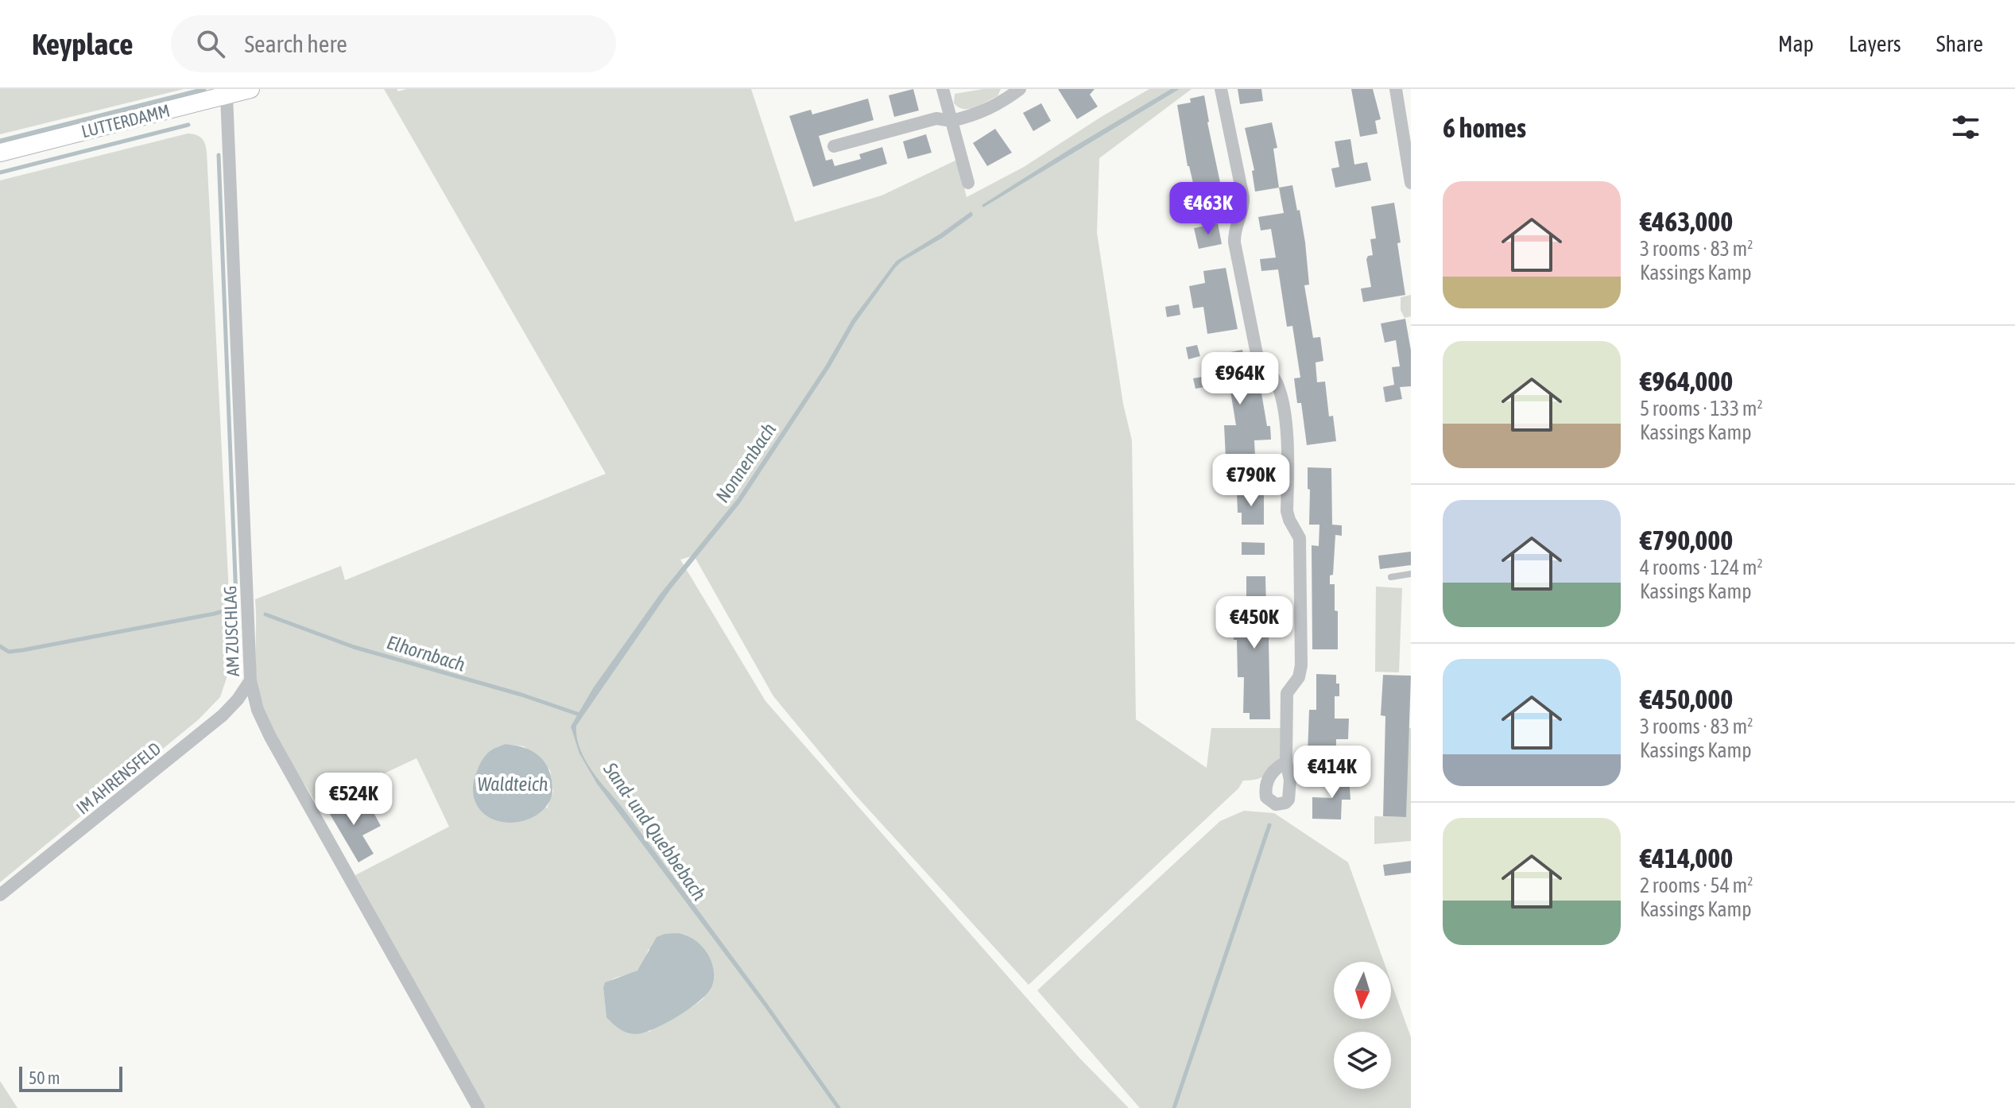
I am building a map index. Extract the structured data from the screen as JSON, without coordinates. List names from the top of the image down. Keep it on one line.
{"streets":{"street":["LUTTERDAMM","AM ZUSCHLAG","IM AHRENSFELD"]},"crossings":[["LUTTERDAMM","AM ZUSCHLAG"],["AM ZUSCHLAG","IM AHRENSFELD"]],"water":["Nonnenbach","Elhornbach","Waldteich","Sand- und Quebbebach"],"scale_bar":"50 m","north":"bottom","page":{"header":"Keyplace","search":"Search here","nav":["Map","Layers","Share"],"heading":"6 homes","list":[{"name":"€463,000","note":"3 rooms · 83 m² · Kassings Kamp"},{"name":"€964,000","note":"5 rooms · 133 m² · Kassings Kamp"},{"name":"€790,000","note":"4 rooms · 124 m² · Kassings Kamp"},{"name":"€450,000","note":"3 rooms · 83 m² · Kassings Kamp"},{"name":"€414,000","note":"2 rooms · 54 m² · Kassings Kamp"}],"price":["€463K","€964K","€790K","€450K","€414K","€524K"],"scale":"50 m"}}
